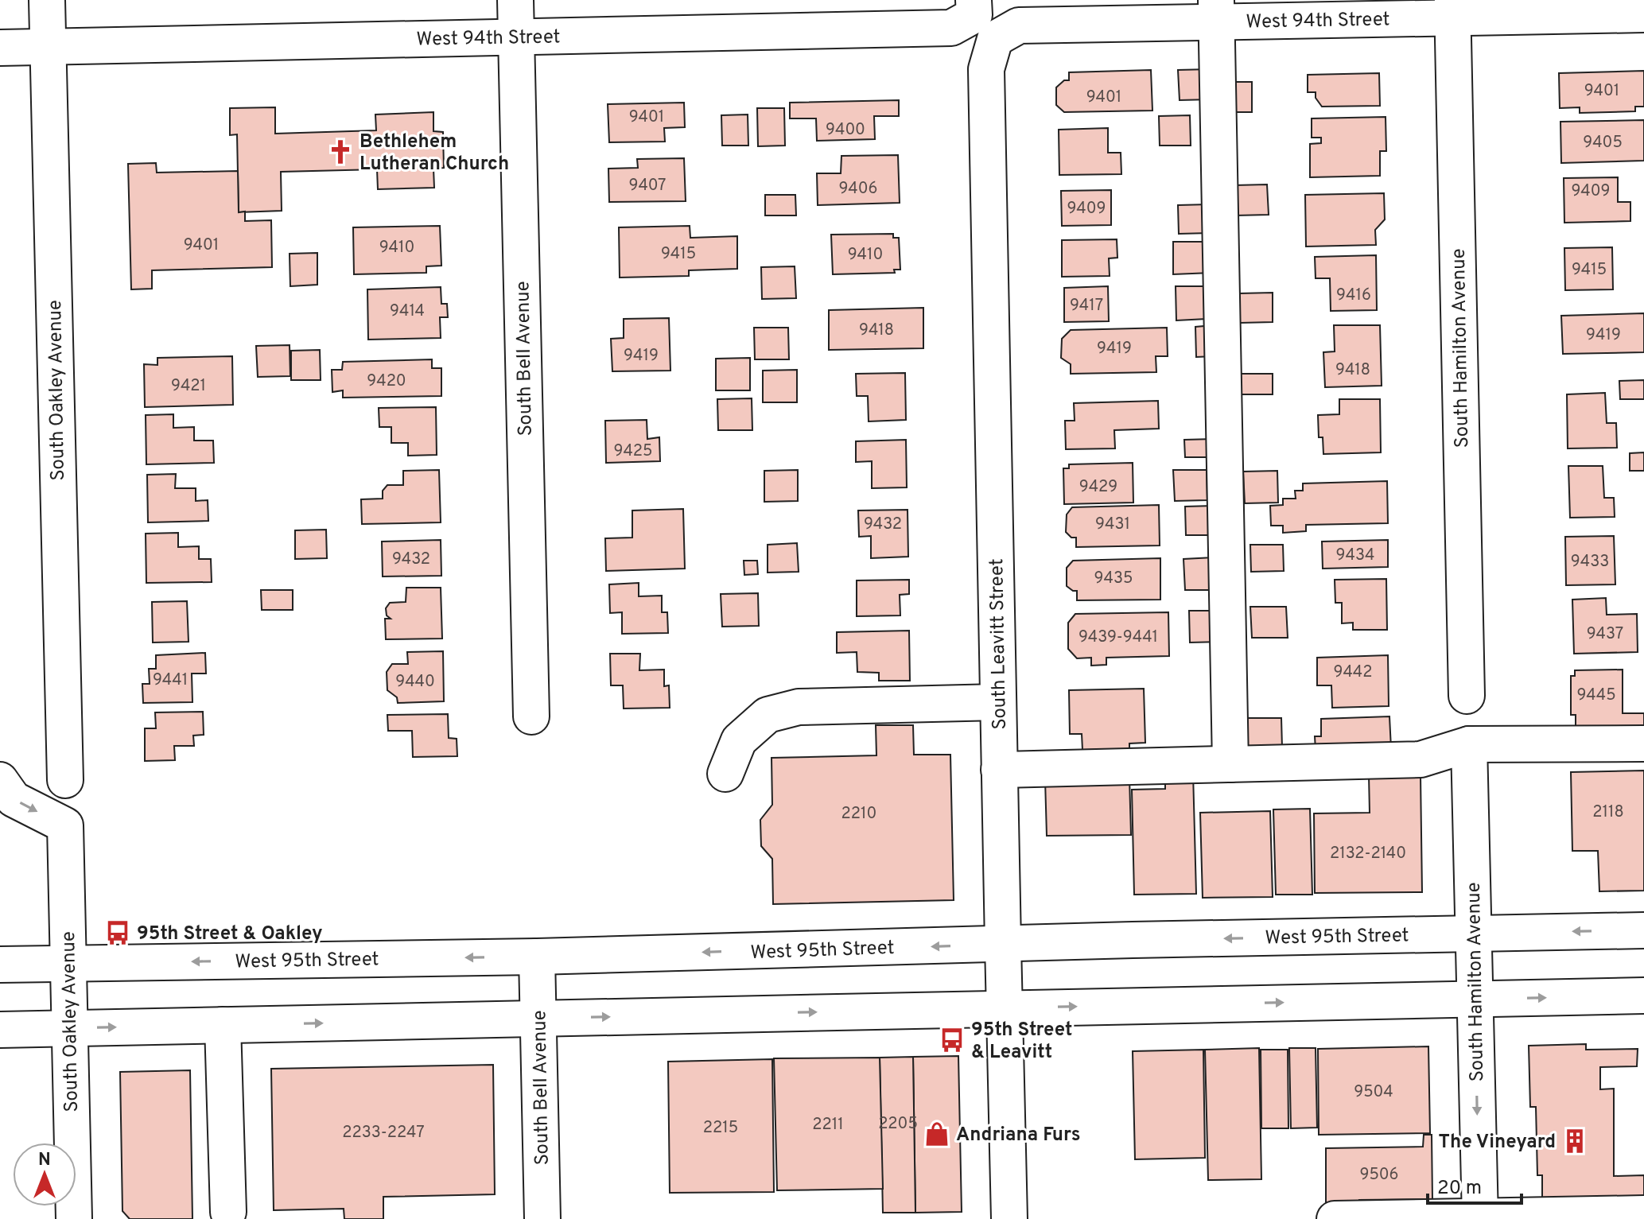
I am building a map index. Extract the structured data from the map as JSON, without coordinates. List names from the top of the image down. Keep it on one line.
{"streets":{"street":["West 94th Street","South Hamilton Avenue","South Bell Avenue","South Oakley Avenue","South Leavitt Street","West 95th Street"]},"crossings":[["West 94th Street","South Hamilton Avenue"],["West 94th Street","South Bell Avenue"],["West 94th Street","South Oakley Avenue"],["West 94th Street","South Leavitt Street"],["South Hamilton Avenue","West 95th Street"],["South Bell Avenue","West 95th Street"],["South Oakley Avenue","West 95th Street"],["South Leavitt Street","West 95th Street"]],"places":{"church":["Bethlehem Lutheran Church"],"bus stop":["95th Street & Oakley","95th Street & Leavitt"],"shop":["Andriana Furs"],"building":["The Vineyard"]},"house_numbers":["9401","9401","9401","9400","9405","9407","9406","9409","9409","9401","9410","9415","9410","9415","9416","9417","9414","9418","9419","9419","9419","9418","9420","9421","9425","9429","9432","9431","9434","9432","9433","9435","9437","9439-9441","9442","9441","9440","9445","2118","2210","2132-2140","9504","2205","2211","2215","2233-2247","9506"],"scale_bar":"20 m","north":"top"}
